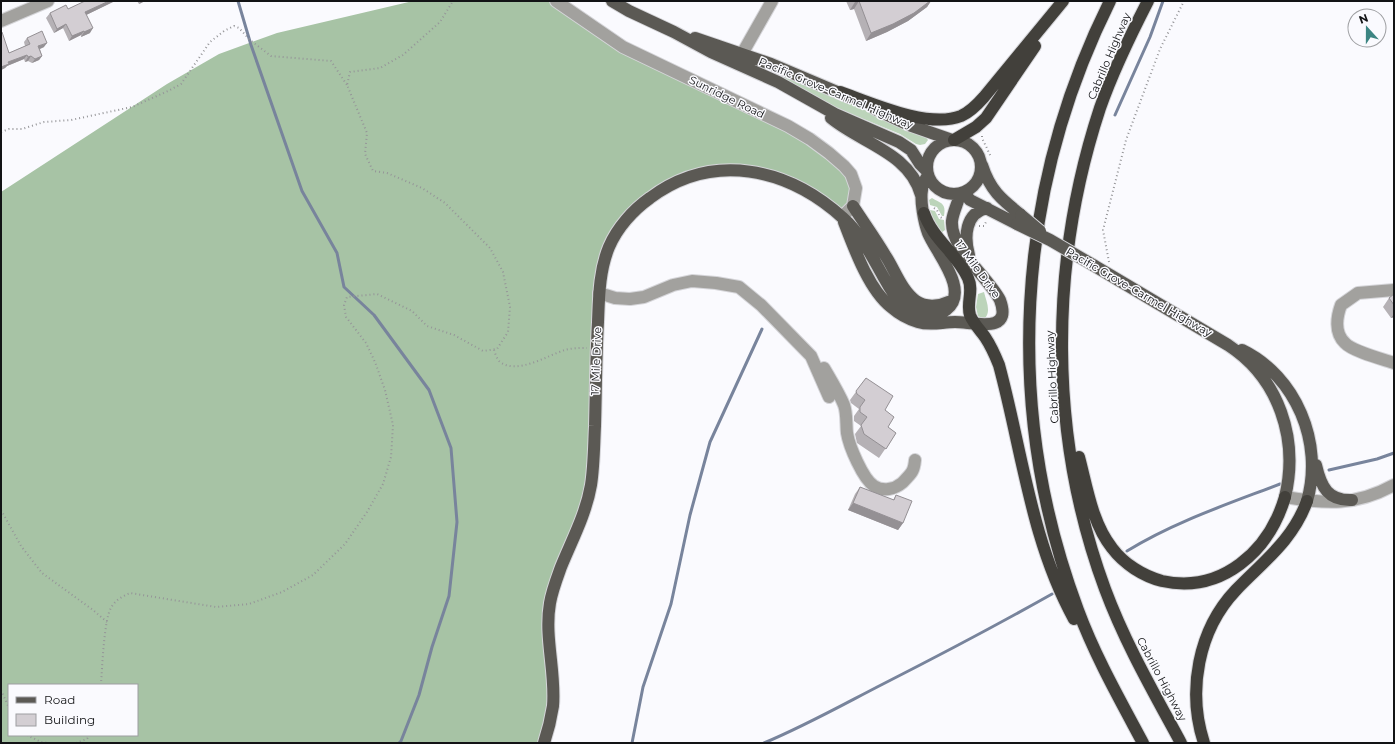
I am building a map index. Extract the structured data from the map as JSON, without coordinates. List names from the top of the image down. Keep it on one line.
{"streets":{"highway":["Cabrillo Highway"],"main road":["Pacific Grove-Carmel Highway","17 Mile Drive"],"street":["Sunridge Road"]},"crossings":[["Pacific Grove-Carmel Highway","17 Mile Drive"]],"legend":["Road","Building"],"north":"top"}
